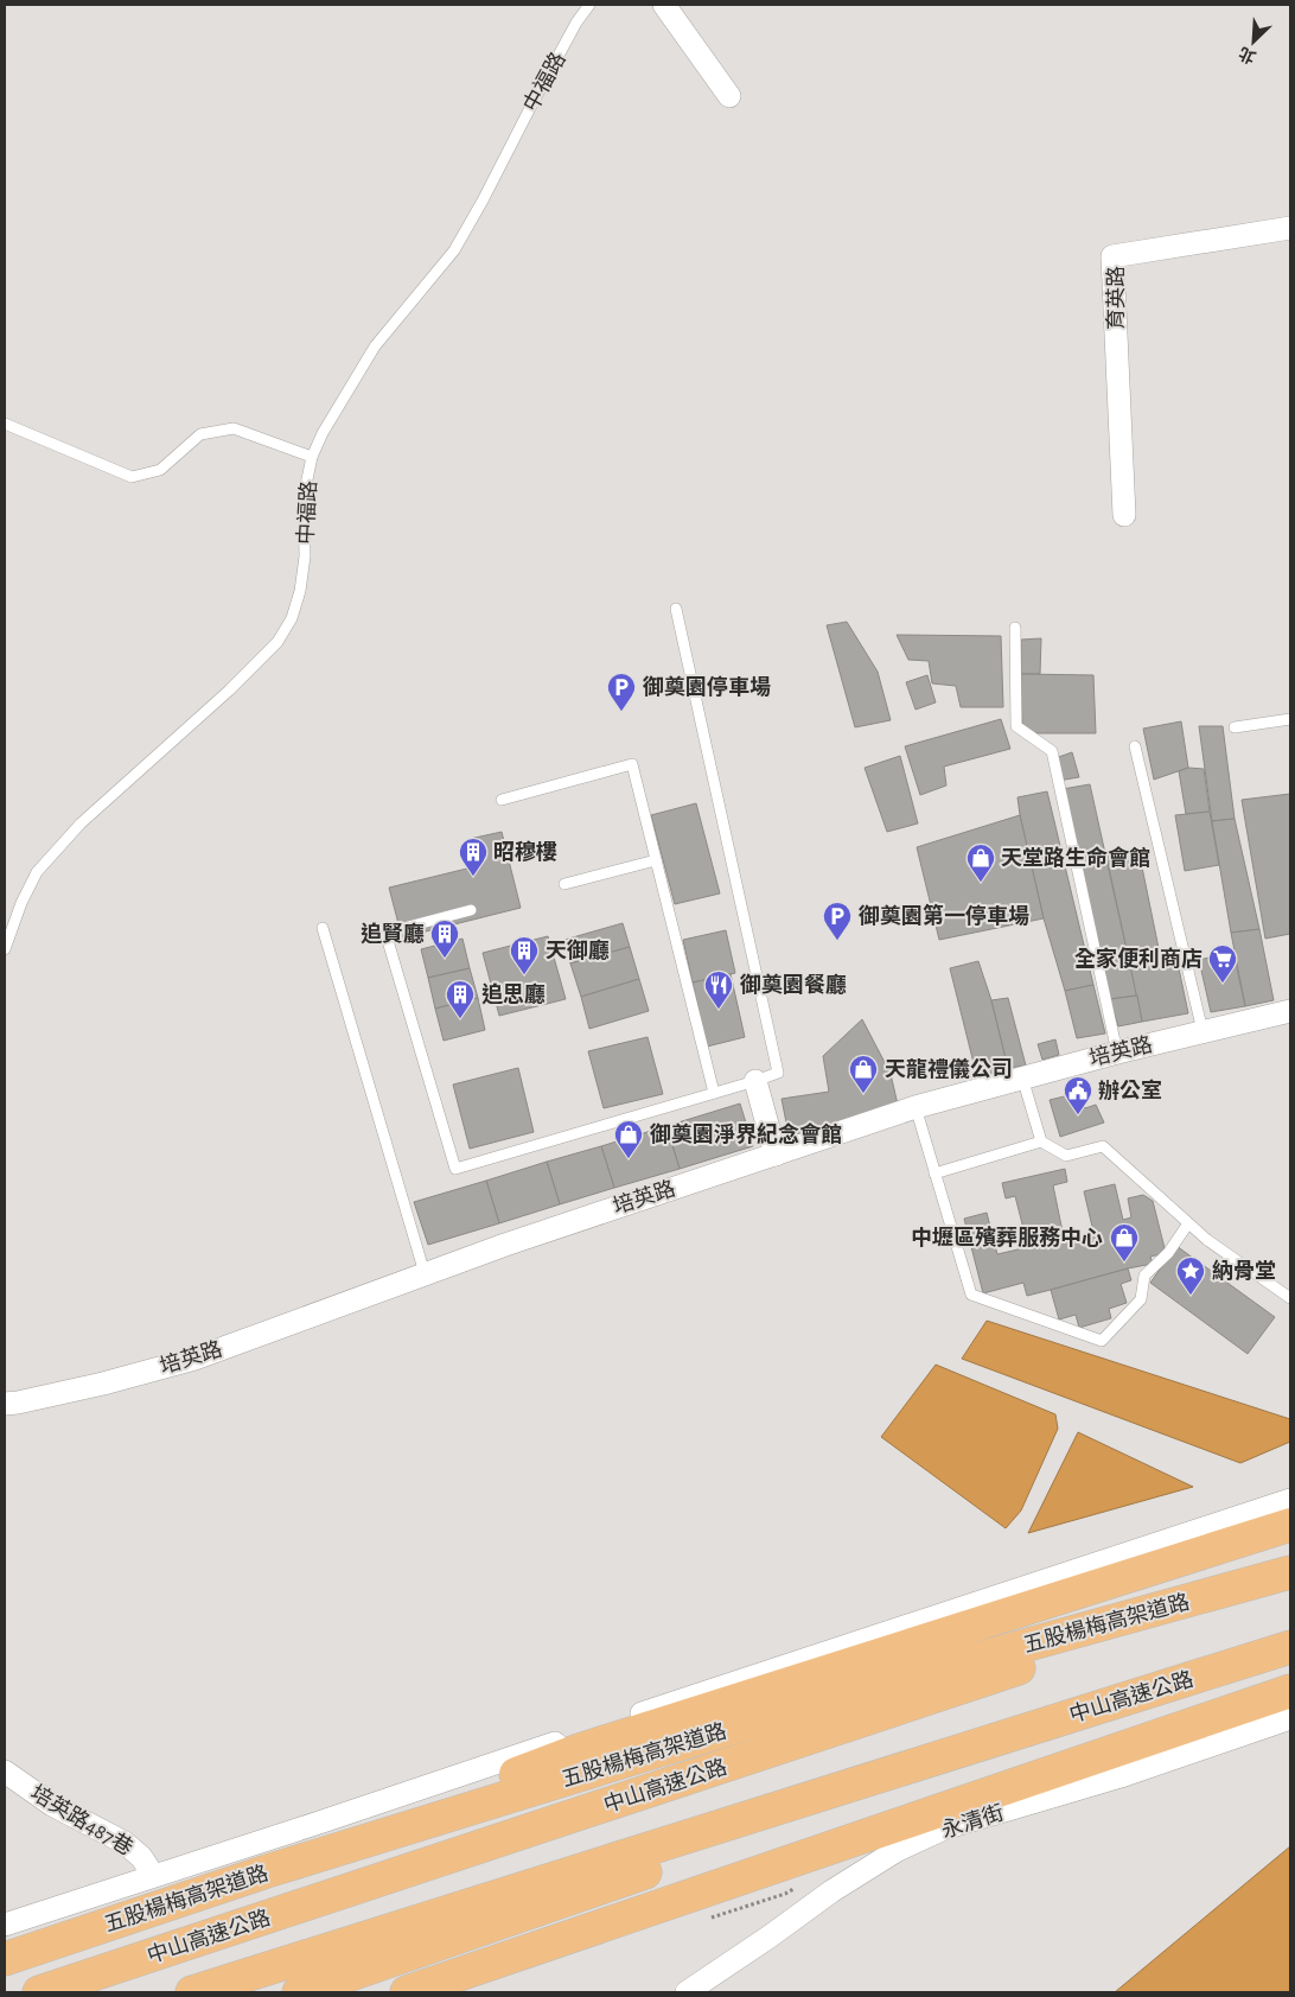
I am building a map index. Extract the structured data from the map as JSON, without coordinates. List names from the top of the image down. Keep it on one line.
{"streets":{"highway":["五股楊梅高架道路","中山高速公路"],"street":["育英路","培英路","培英路487巷","永清街"],"lane":["中福路"]},"places":{"parking":["御奠園停車場","御奠園第一停車場"],"building":["昭穆樓","追賢廳","天御廳","追思廳"],"shop":["天堂路生命會館","天龍禮儀公司","御奠園淨界紀念會館","中壢區殯葬服務中心"],"supermarket":["全家便利商店"],"restaurant":["御奠園餐廳"],"public building":["辦公室"],"place":["納骨堂"]},"north":"bottom left"}
